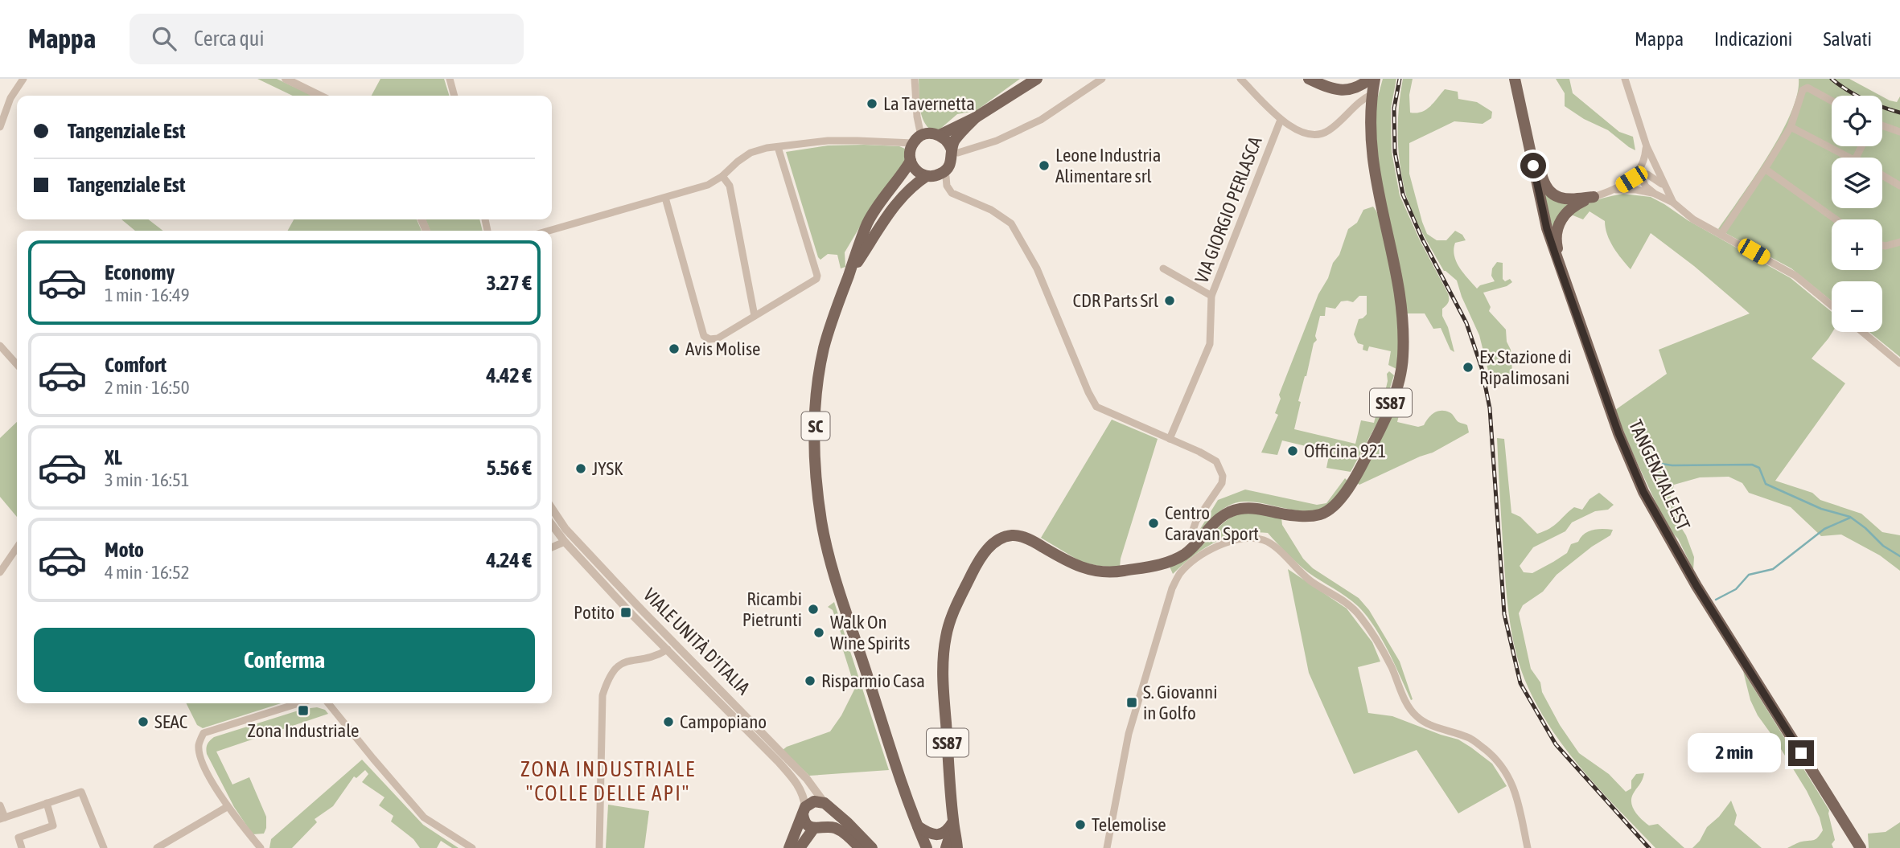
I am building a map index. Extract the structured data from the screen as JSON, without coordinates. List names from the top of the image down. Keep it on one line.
{"streets":{"main road":["SS87","SC","TANGENZIALE EST"],"street":["VIA GIORGIO PERLASCA","VIALE UNITÀ D'ITALIA"]},"districts":["ZONA INDUSTRIALE \"COLLE DELLE API\""],"places":{"other":["La Tavernetta","Leone Industria Alimentare srl","CDR Parts Srl","Avis Molise","Ex Stazione di Ripalimosani","Officina 921","JYSK","Centro Caravan Sport","Ricambi Pietrunti","Walk On Wine Spirits","Risparmio Casa","SEAC","Campopiano","Telemolise"],"transit":["Potito","S. Giovanni in Golfo","Zona Industriale"]},"page":{"header":"Mappa","search":"Cerca qui","nav":["Mappa","Indicazioni","Salvati"],"map_buttons":["+","−"],"banner":["Tangenziale Est","Tangenziale Est"],"list":[{"name":"Economy","note":"1 min · 16:49","value":"3.27 €"},{"name":"Comfort","note":"2 min · 16:50","value":"4.42 €"},{"name":"XL","note":"3 min · 16:51","value":"5.56 €"},{"name":"Moto","note":"4 min · 16:52","value":"4.24 €"}],"buttons":"Conferma","bubble":"2 min"}}
